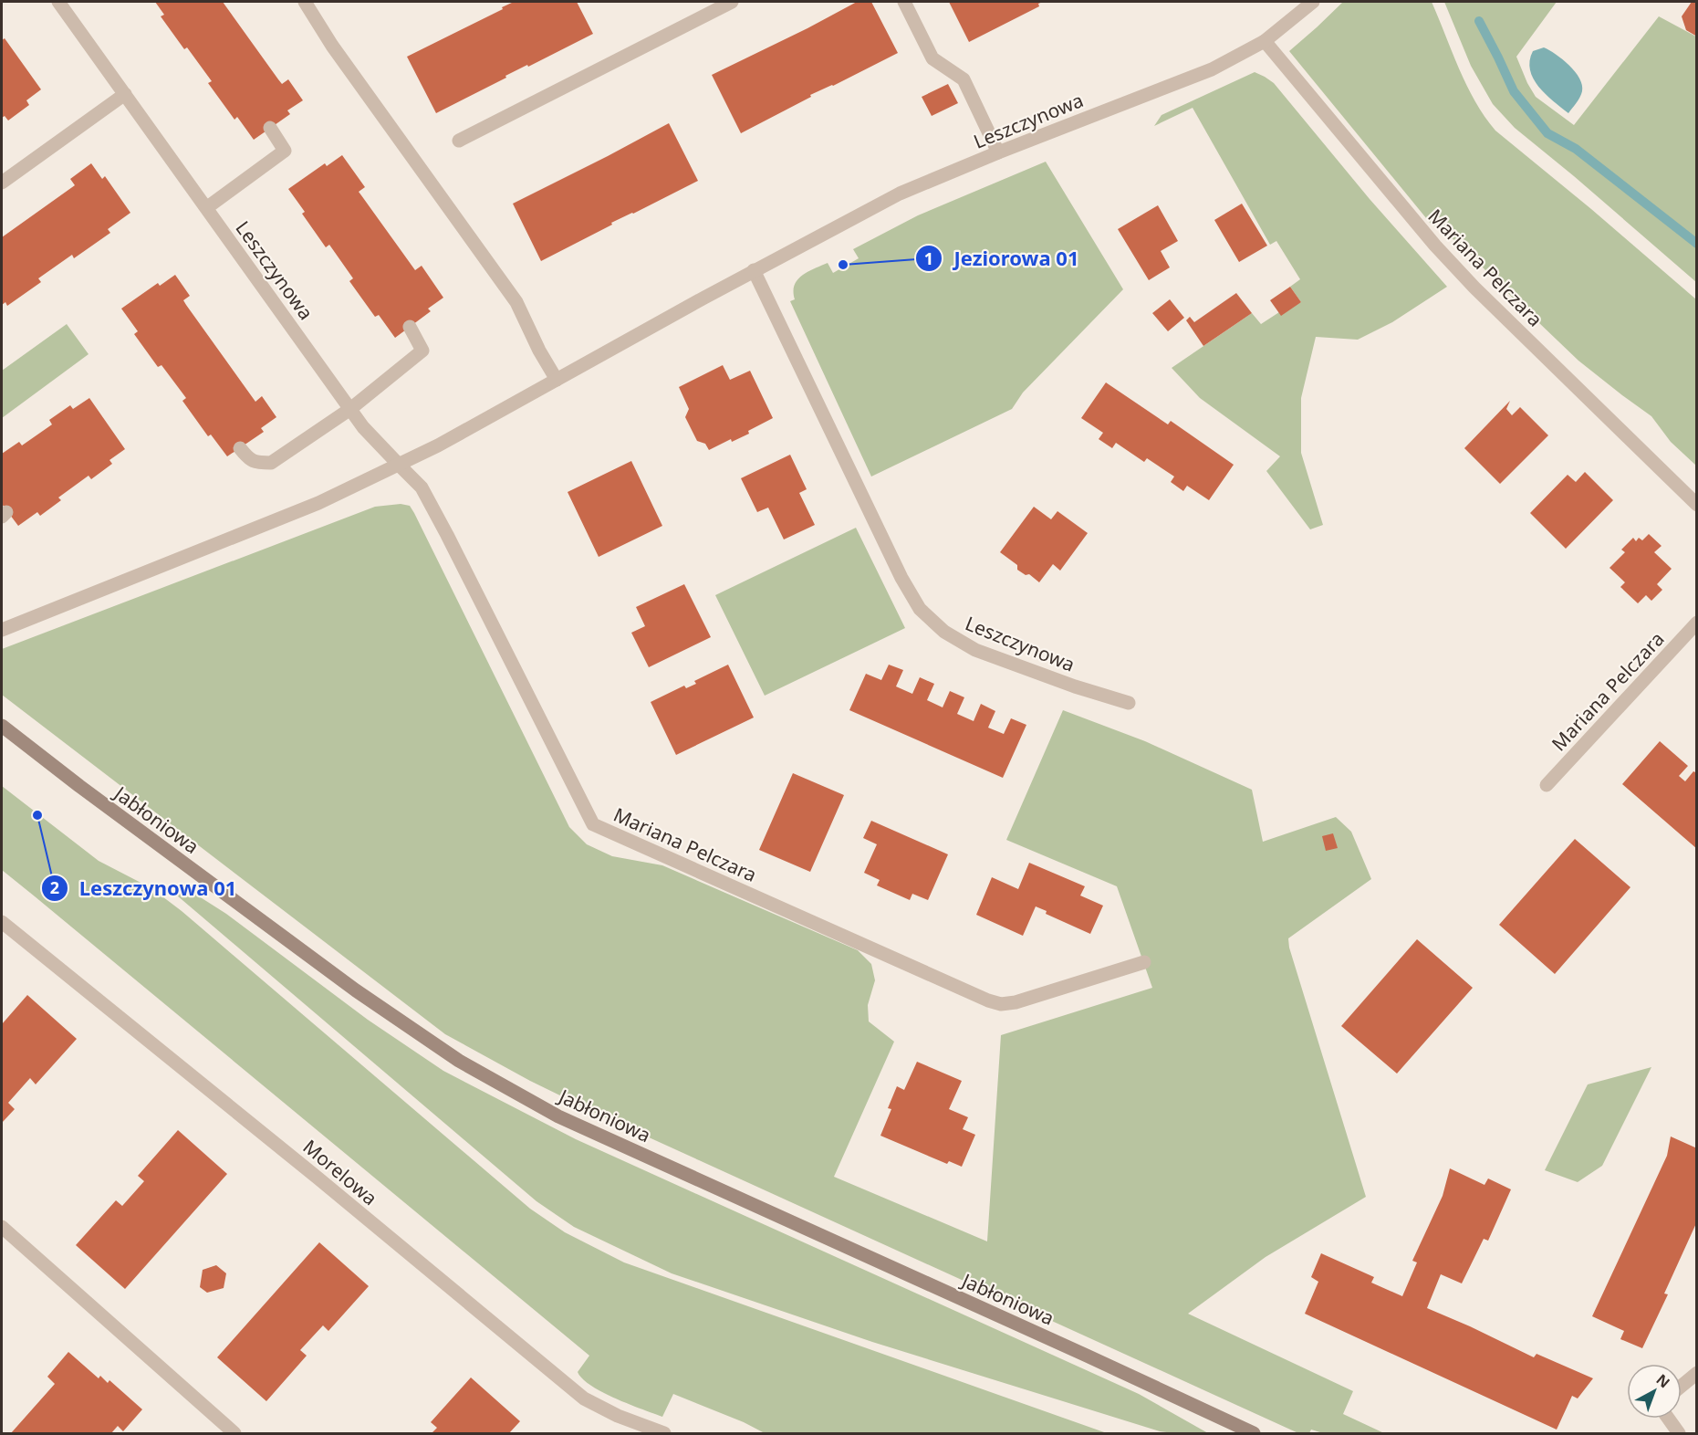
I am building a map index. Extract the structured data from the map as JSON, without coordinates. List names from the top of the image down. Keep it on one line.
{"streets":{"main road":["Jabłoniowa"],"street":["Leszczynowa","Mariana Pelczara","Morelowa"]},"crossings":[["Leszczynowa","Mariana Pelczara"]],"places":["Jeziorowa 01","Leszczynowa 01"],"north":"top right"}
